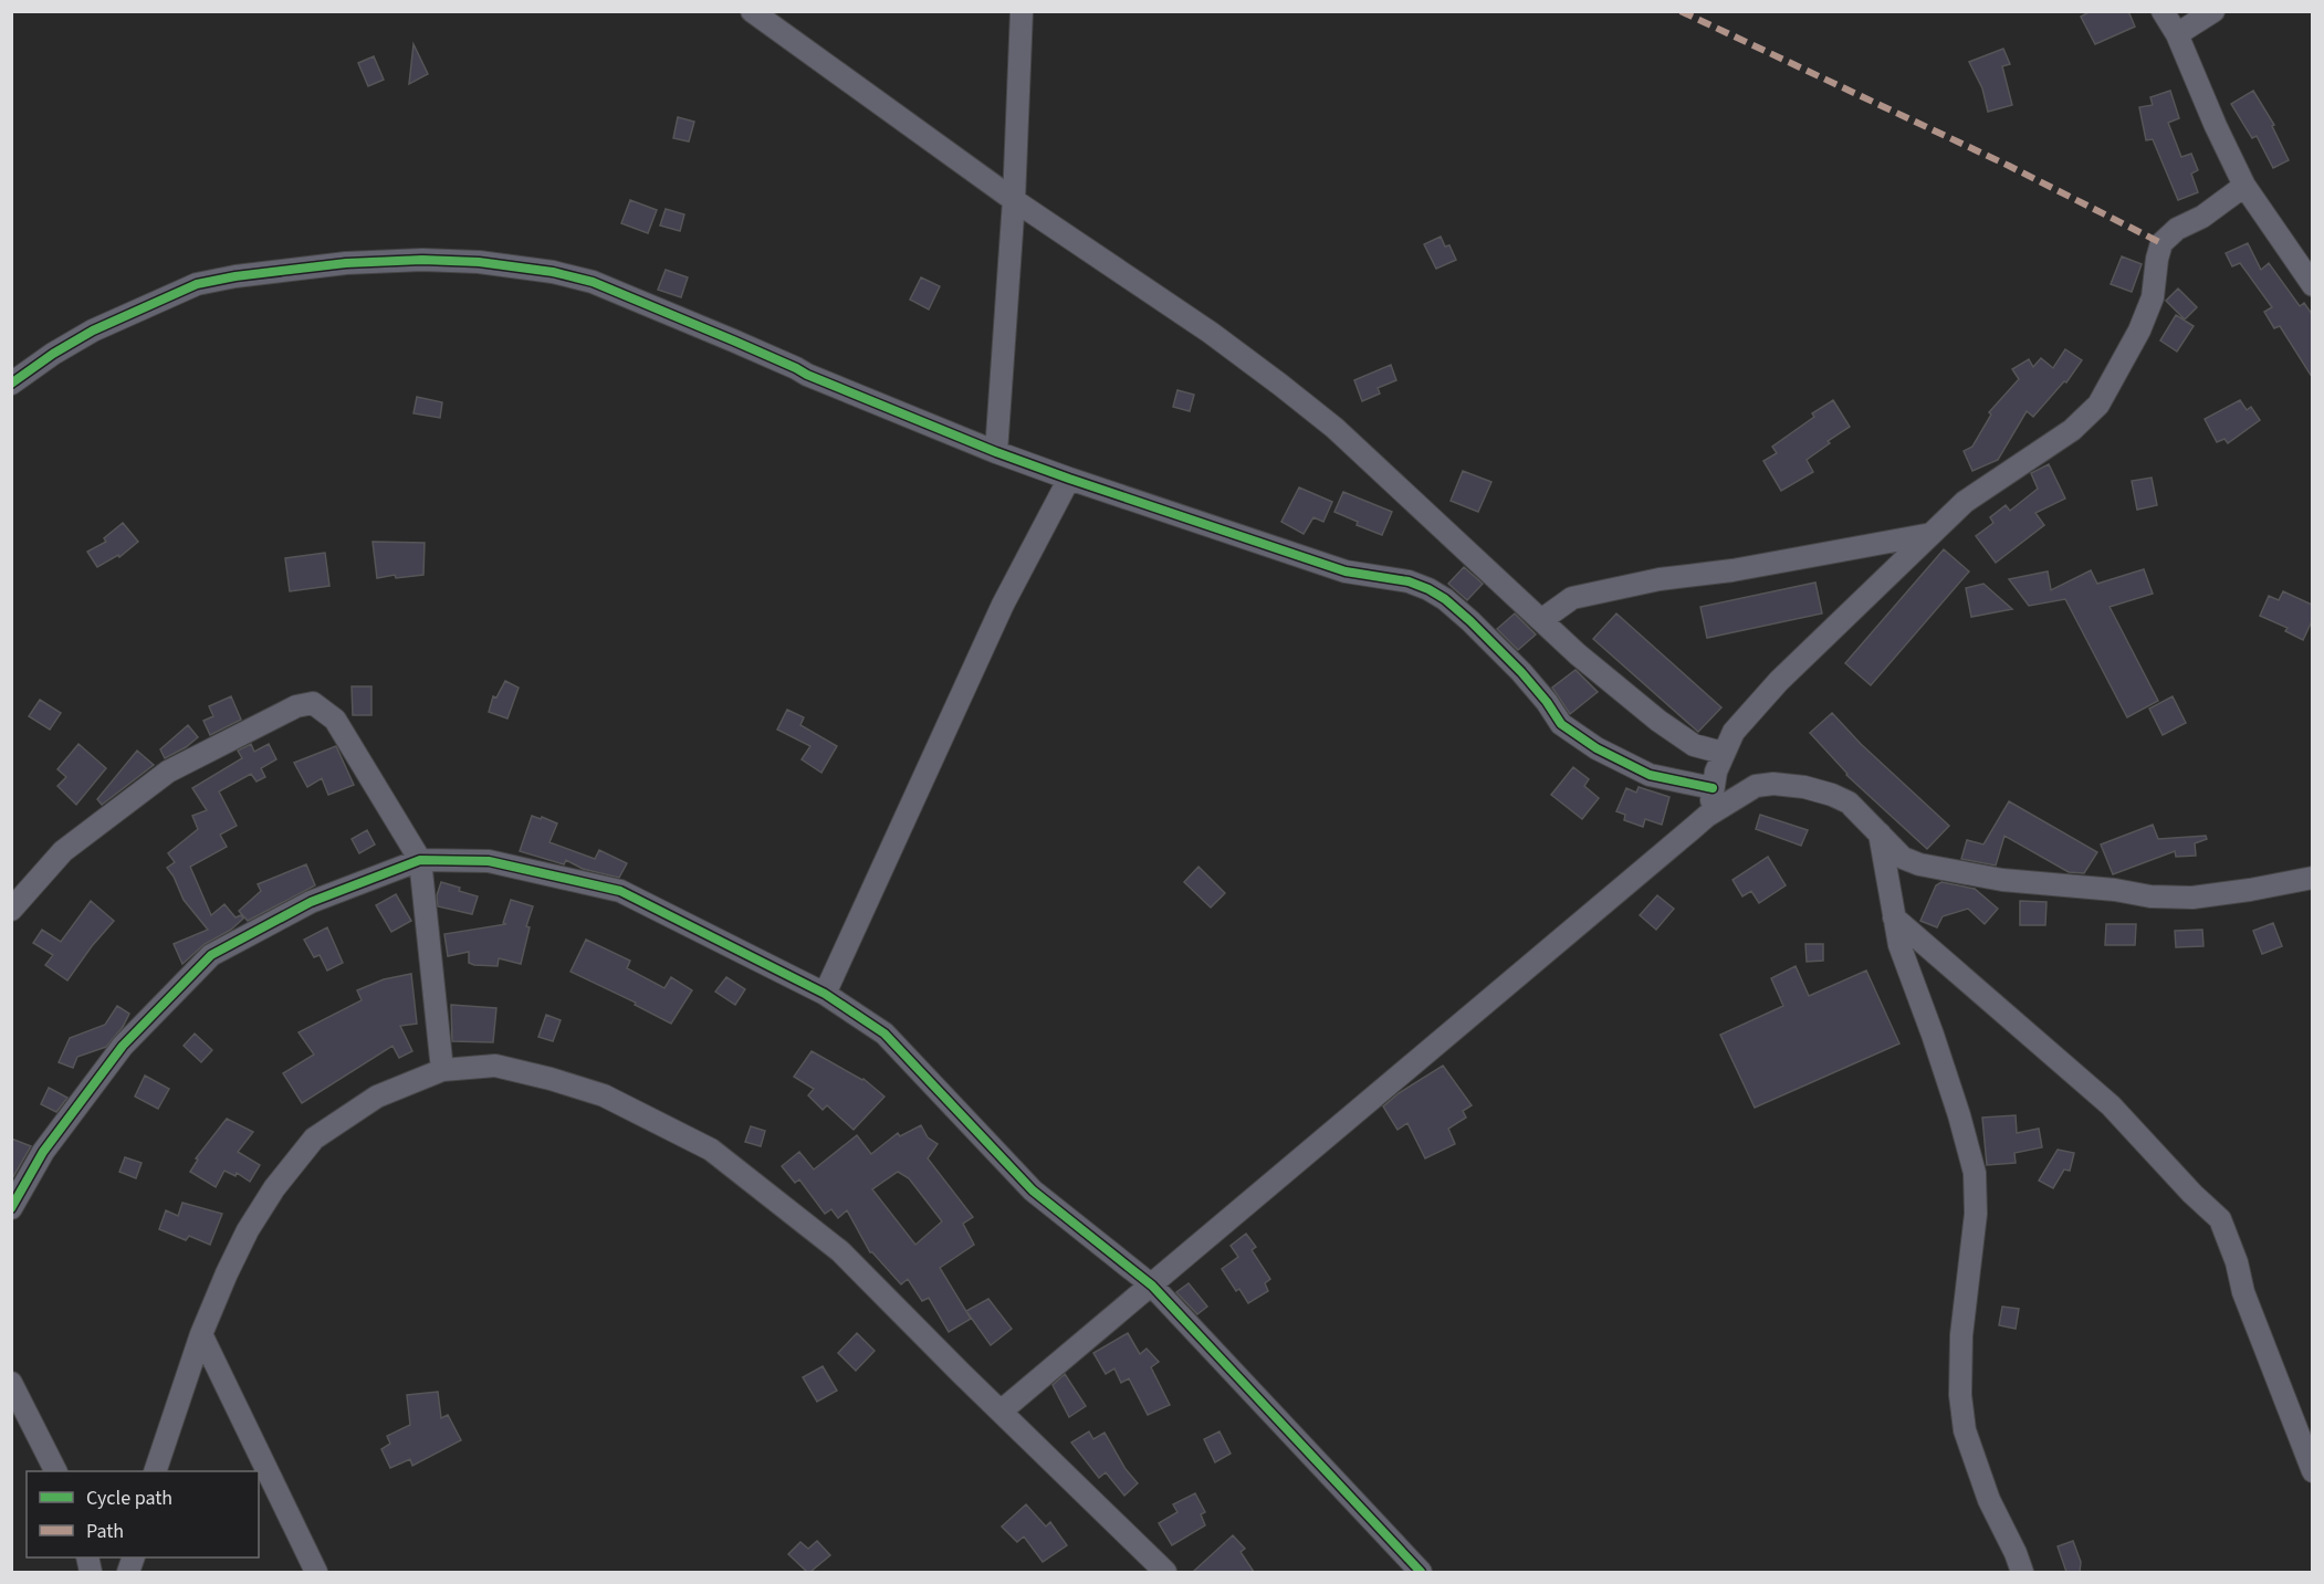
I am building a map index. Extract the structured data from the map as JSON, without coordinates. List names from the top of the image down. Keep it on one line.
{"legend":["Cycle path","Path"]}
